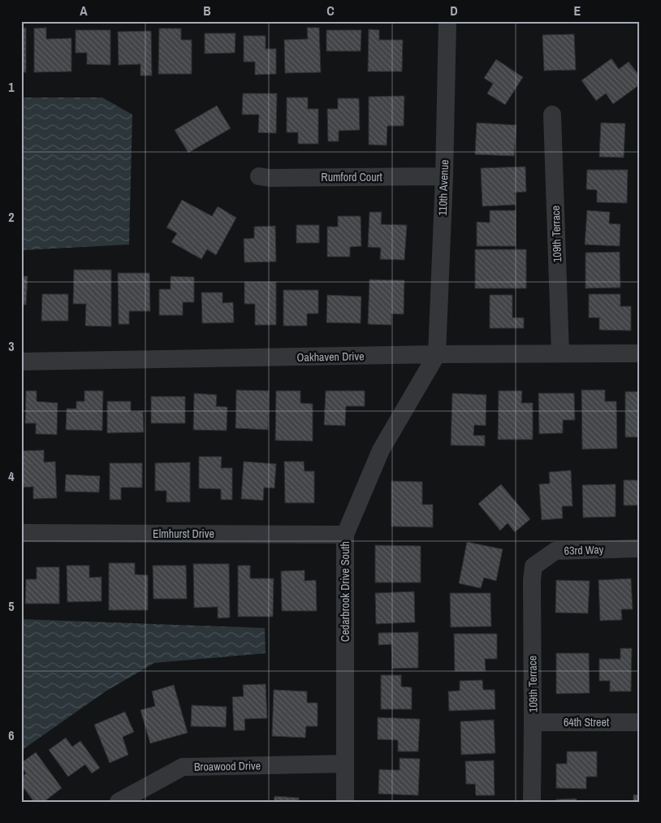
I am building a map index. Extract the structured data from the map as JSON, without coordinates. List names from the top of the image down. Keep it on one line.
{"streets":{"street":["Rumford Court","110th Avenue","109th Terrace","Oakhaven Drive","Elmhurst Drive","63rd Way","Cedarbrook Drive South","64th Street","Broawood Drive"]},"crossings":[["Rumford Court","110th Avenue"],["110th Avenue","Oakhaven Drive"],["110th Avenue","Cedarbrook Drive South"],["109th Terrace","Oakhaven Drive"],["109th Terrace","63rd Way"],["109th Terrace","64th Street"],["Oakhaven Drive","Cedarbrook Drive South"],["Elmhurst Drive","Cedarbrook Drive South"],["Cedarbrook Drive South","Broawood Drive"]],"grid":{"columns":["A","B","C","D","E"],"rows":["1","2","3","4","5","6"]}}
